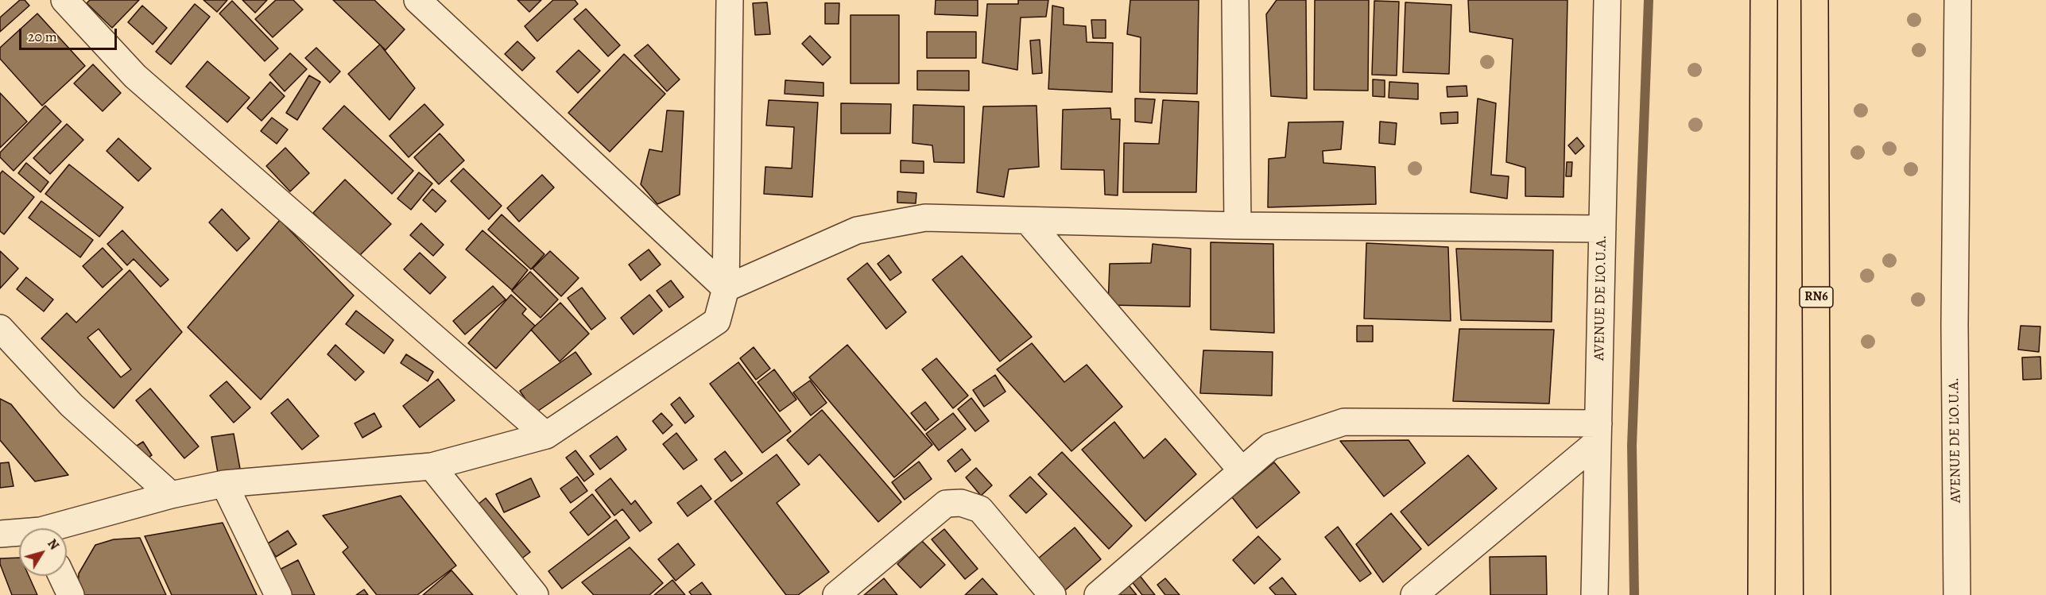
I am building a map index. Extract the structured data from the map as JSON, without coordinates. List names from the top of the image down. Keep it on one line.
{"streets":{"highway":["RN6"],"street":["AVENUE DE L'O.U.A."]},"scale_bar":"20 m","north":"top right"}
